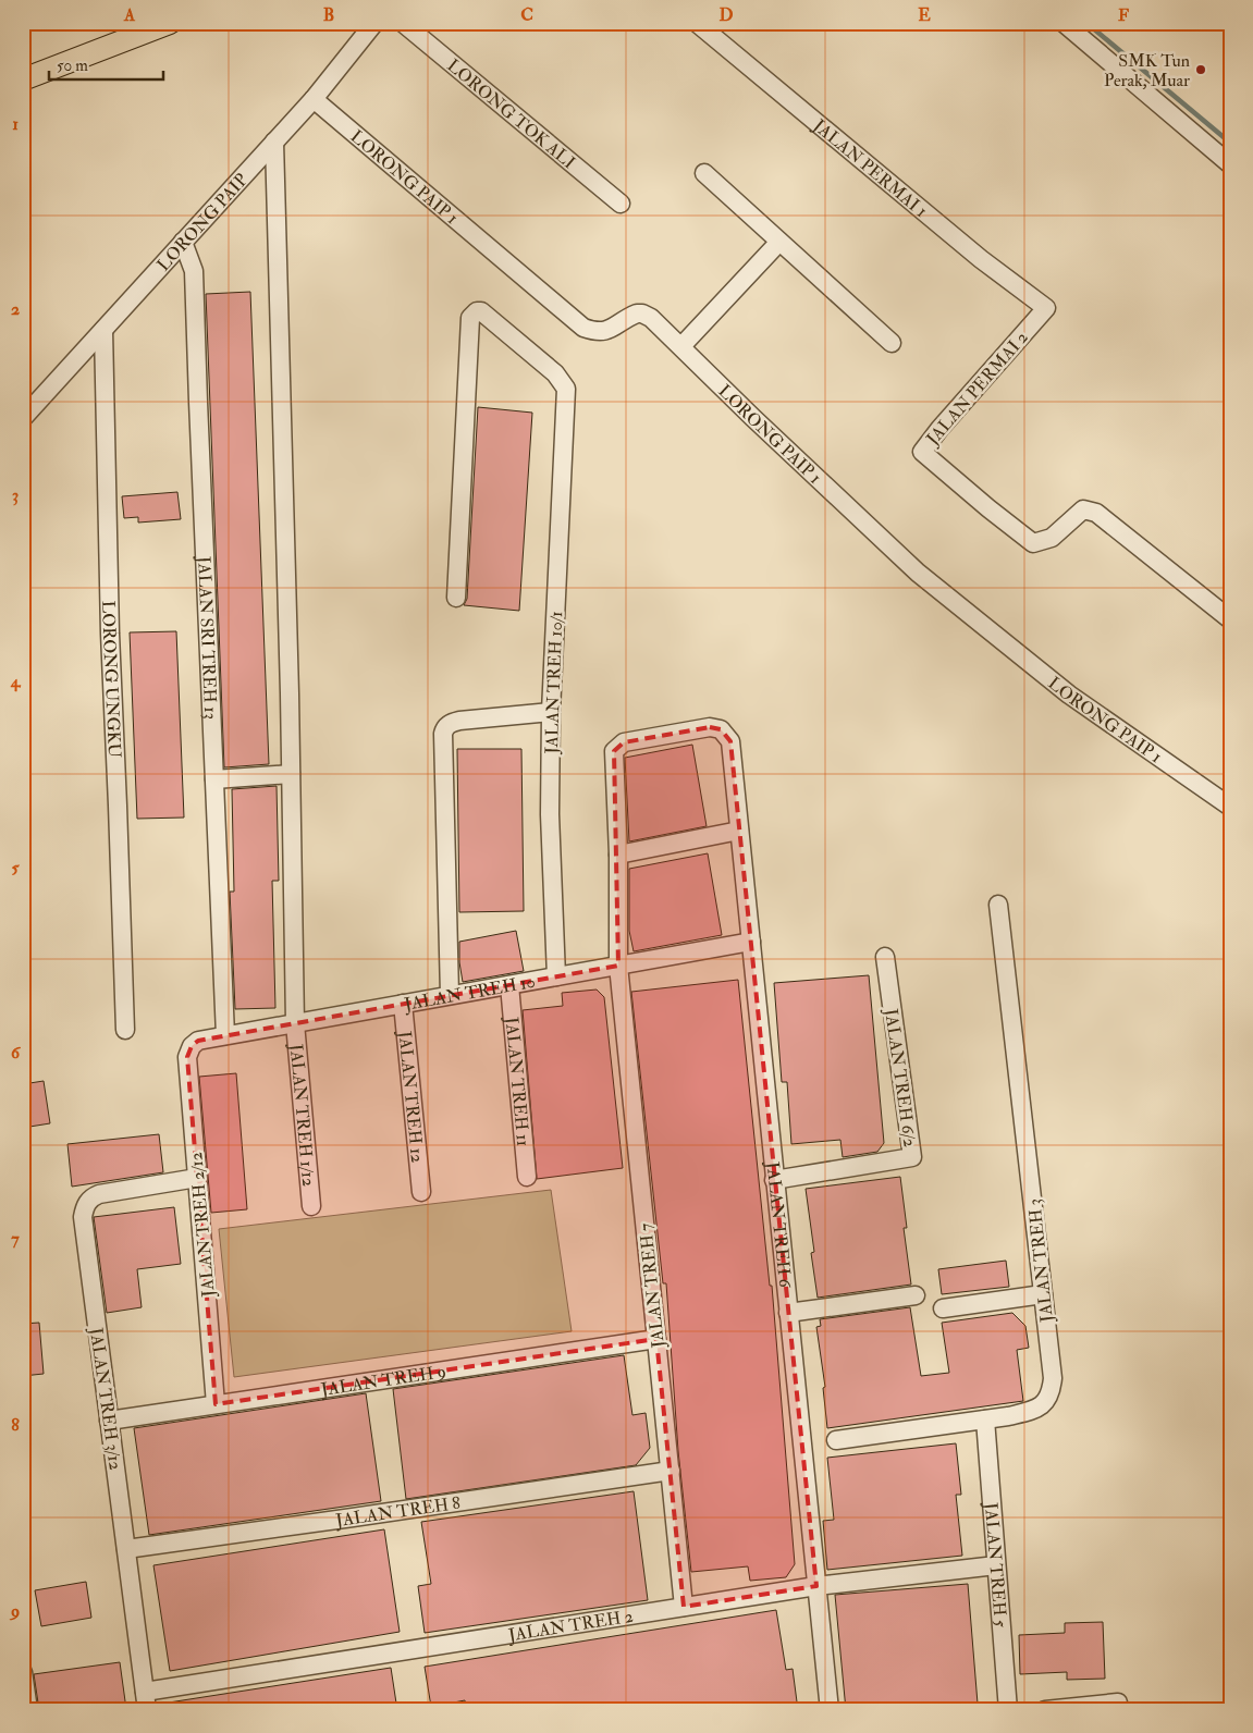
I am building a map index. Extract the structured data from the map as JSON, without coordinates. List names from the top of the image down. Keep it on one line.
{"streets":{"street":["LORONG TOK ALI","JALAN PERMAI 1","LORONG PAIP 1","LORONG PAIP","JALAN PERMAI 2","JALAN SRI TREH 13","LORONG UNGKU","JALAN TREH 10/1","JALAN TREH 10","JALAN TREH 6/2","JALAN TREH 11","JALAN TREH 12","JALAN TREH 1/12","JALAN TREH 2/12","JALAN TREH 6","JALAN TREH 3","JALAN TREH 7","JALAN TREH 9","JALAN TREH 3/12","JALAN TREH 8","JALAN TREH 5","JALAN TREH 2"]},"crossings":[["JALAN PERMAI 1","JALAN PERMAI 2"],["LORONG PAIP 1","LORONG PAIP"],["LORONG PAIP","JALAN SRI TREH 13"],["LORONG PAIP","LORONG UNGKU"],["LORONG PAIP","JALAN TREH 1/12"],["JALAN SRI TREH 13","JALAN TREH 10"],["JALAN TREH 10/1","JALAN TREH 10"],["JALAN TREH 10","JALAN TREH 11"],["JALAN TREH 10","JALAN TREH 12"],["JALAN TREH 10","JALAN TREH 1/12"],["JALAN TREH 10","JALAN TREH 2/12"],["JALAN TREH 10","JALAN TREH 6"],["JALAN TREH 10","JALAN TREH 7"],["JALAN TREH 6/2","JALAN TREH 6"],["JALAN TREH 2/12","JALAN TREH 9"],["JALAN TREH 2/12","JALAN TREH 3/12"],["JALAN TREH 6","JALAN TREH 7"],["JALAN TREH 6","JALAN TREH 2"],["JALAN TREH 3","JALAN TREH 5"],["JALAN TREH 7","JALAN TREH 9"],["JALAN TREH 7","JALAN TREH 8"],["JALAN TREH 7","JALAN TREH 2"],["JALAN TREH 9","JALAN TREH 3/12"],["JALAN TREH 3/12","JALAN TREH 8"],["JALAN TREH 3/12","JALAN TREH 2"],["JALAN TREH 5","JALAN TREH 2"]],"places":["SMK Tun Perak, Muar"],"scale_bar":"50 m","grid":{"columns":["A","B","C","D","E","F"],"rows":["1","2","3","4","5","6","7","8","9"]}}
